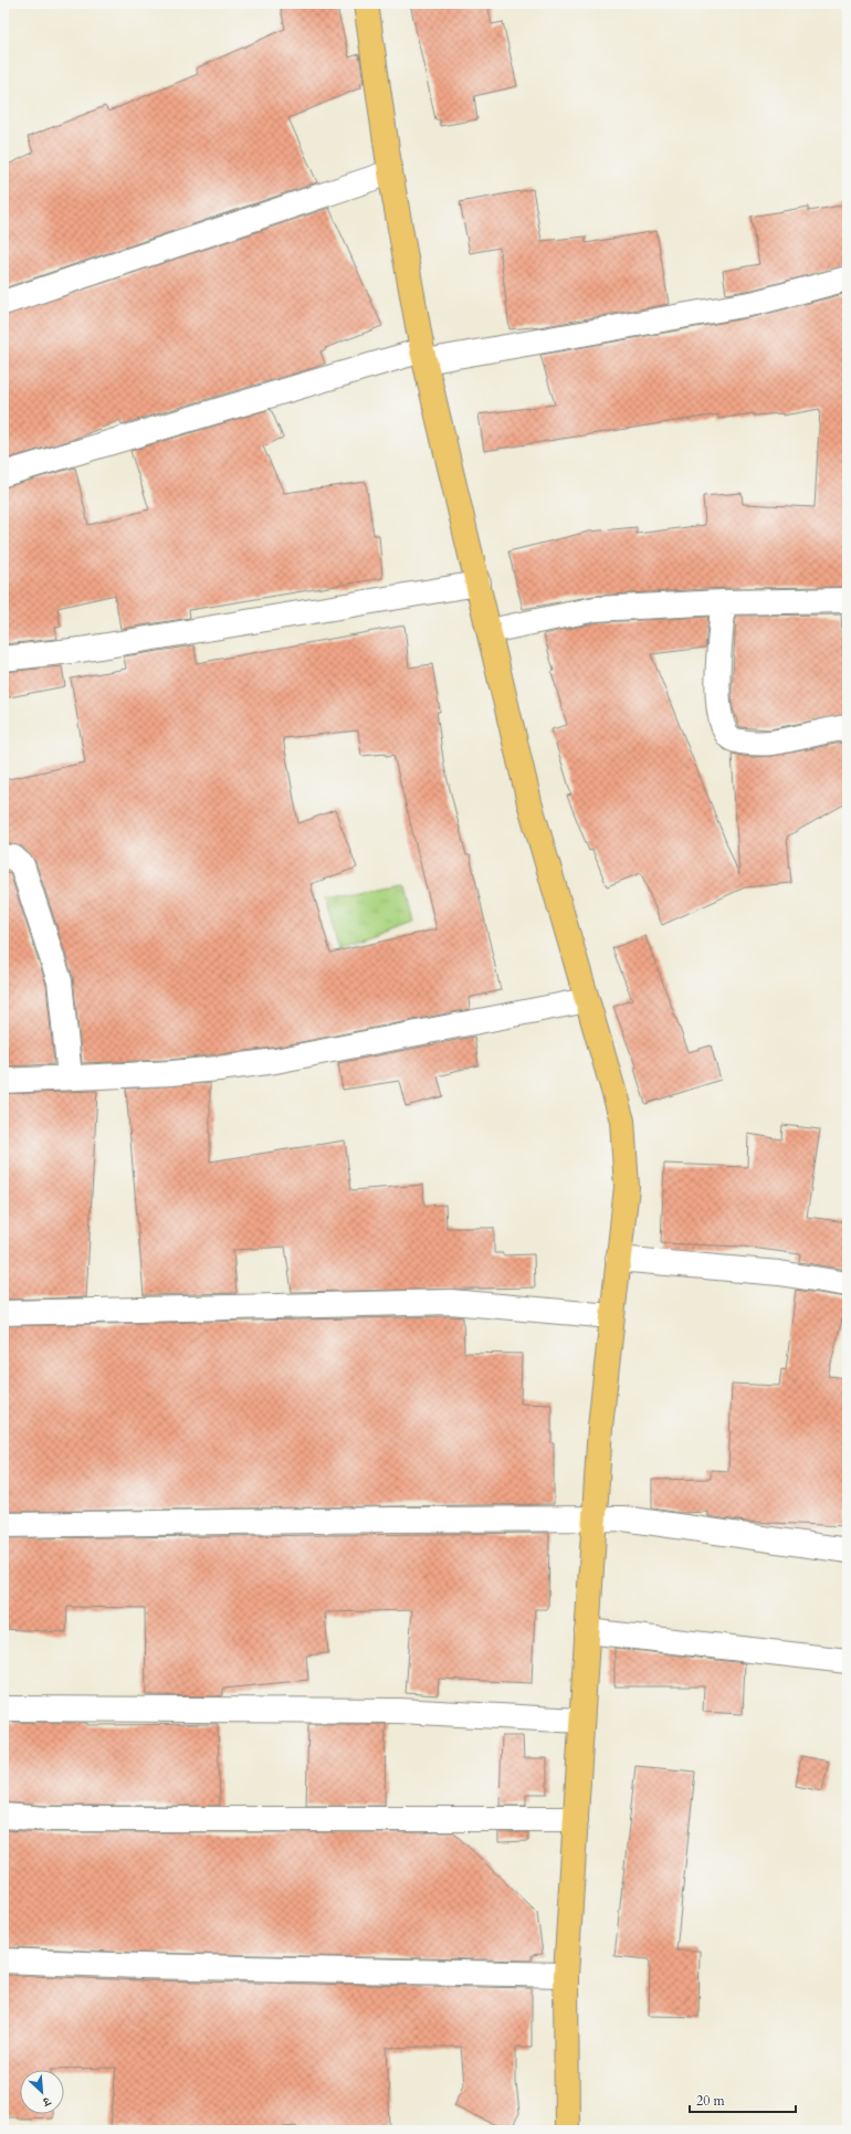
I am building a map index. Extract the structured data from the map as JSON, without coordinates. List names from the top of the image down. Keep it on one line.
{"scale_bar":"20 m","north":"bottom right"}
